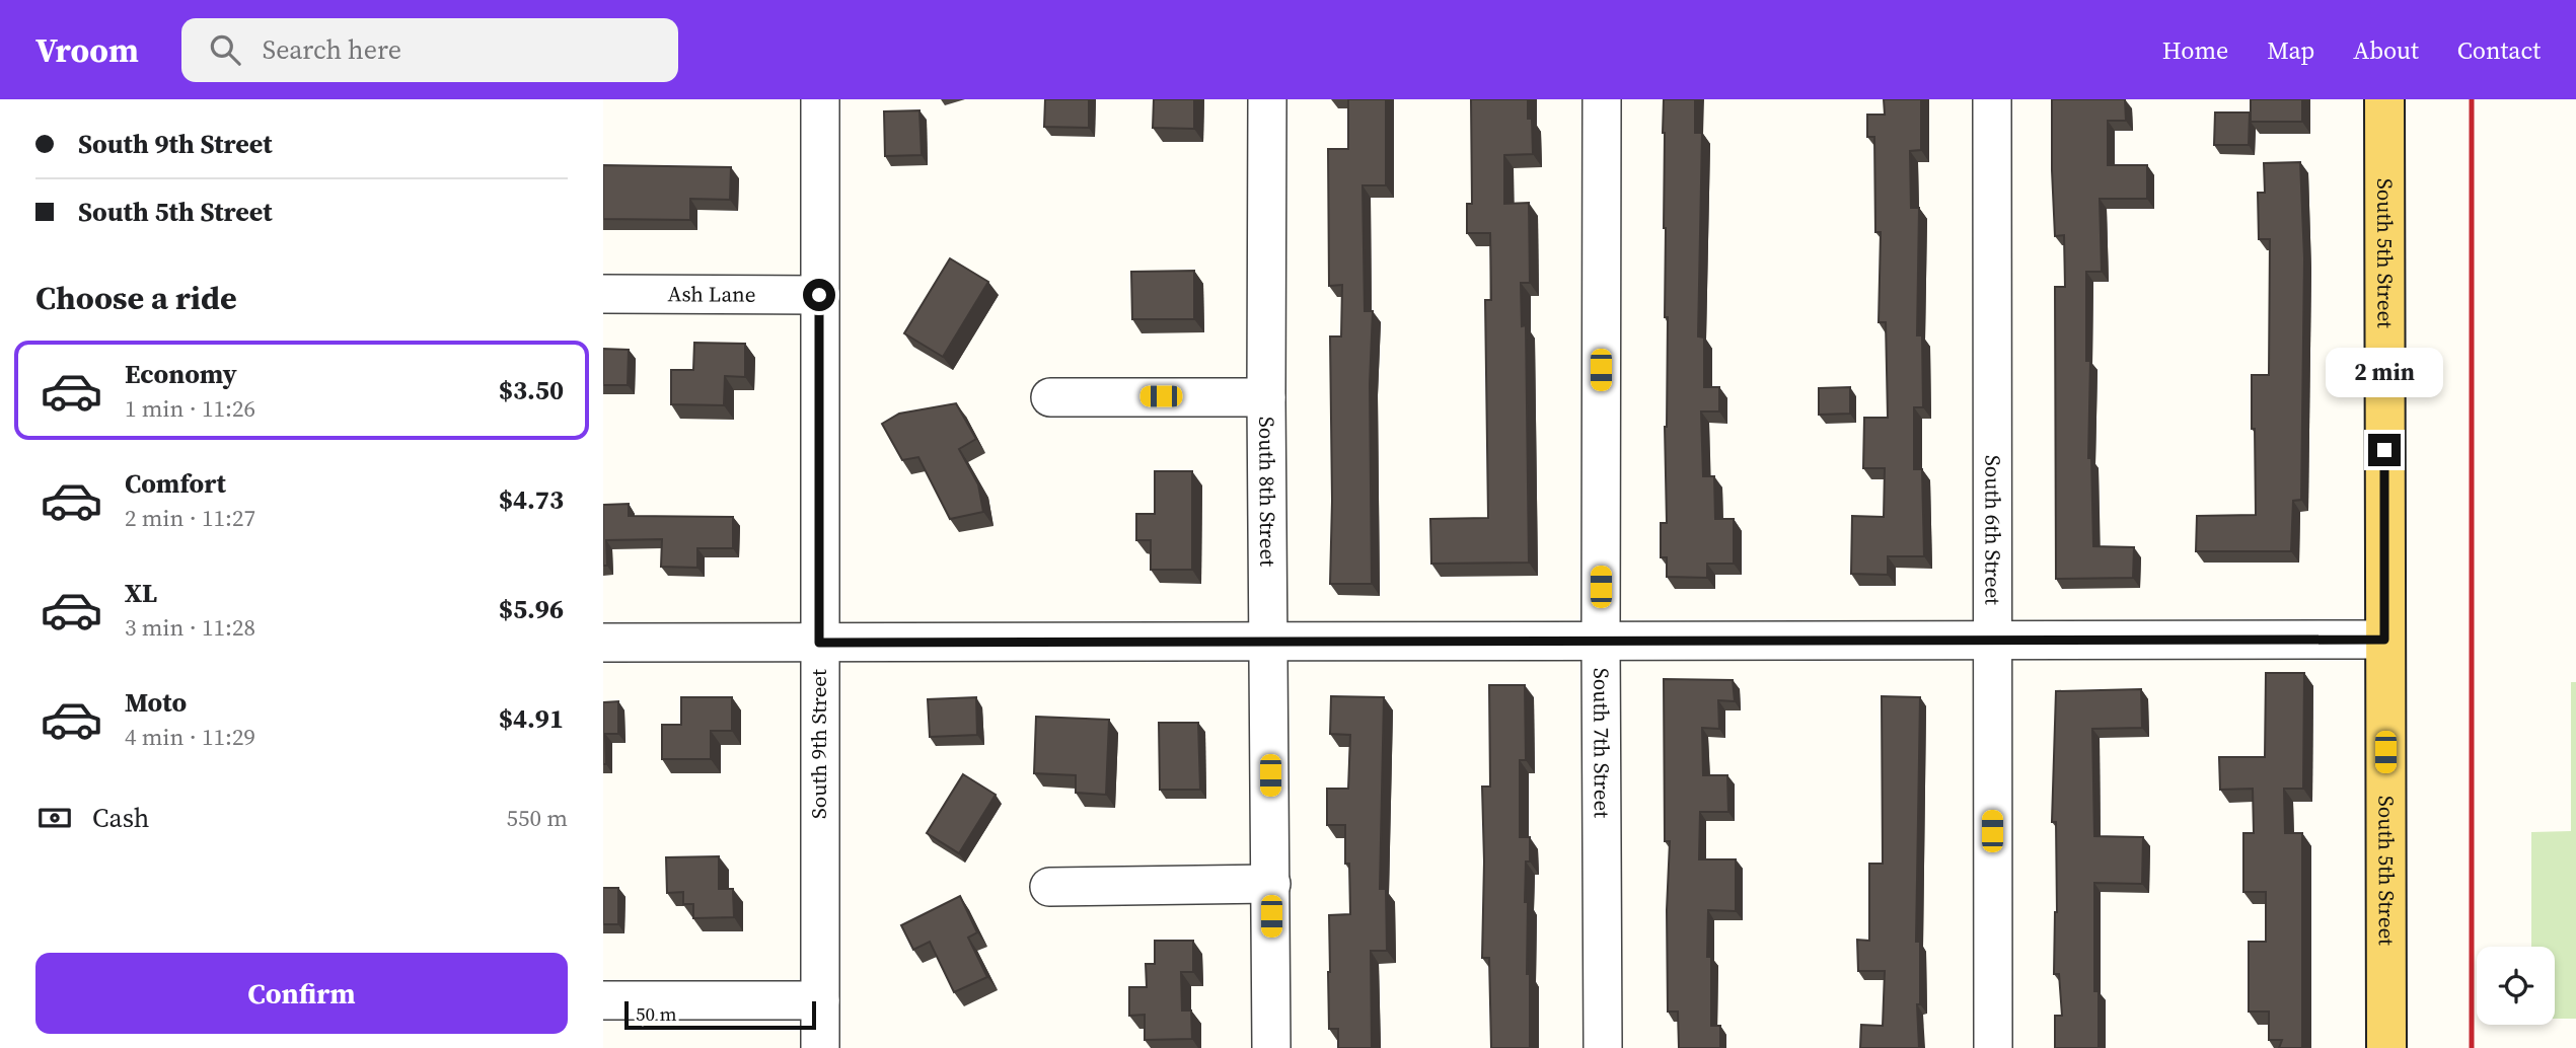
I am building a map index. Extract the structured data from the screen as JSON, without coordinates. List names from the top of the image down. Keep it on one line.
{"streets":{"main road":["South 5th Street"],"street":["Ash Lane","South 8th Street","South 6th Street","South 9th Street","South 7th Street"]},"crossings":[["Ash Lane","South 9th Street"]],"scale_bar":"50 m","page":{"header":"Vroom","search":"Search here","nav":["Home","Map","About","Contact"],"banner":["South 9th Street","South 5th Street"],"heading":"Choose a ride","list":[{"name":"Economy","note":"1 min · 11:26","value":"$3.50"},{"name":"Comfort","note":"2 min · 11:27","value":"$4.73"},{"name":"XL","note":"3 min · 11:28","value":"$5.96"},{"name":"Moto","note":"4 min · 11:29","value":"$4.91"}],"bubble":"2 min","pay":["Cash","550 m"],"buttons":"Confirm","scale":"50 m"}}
